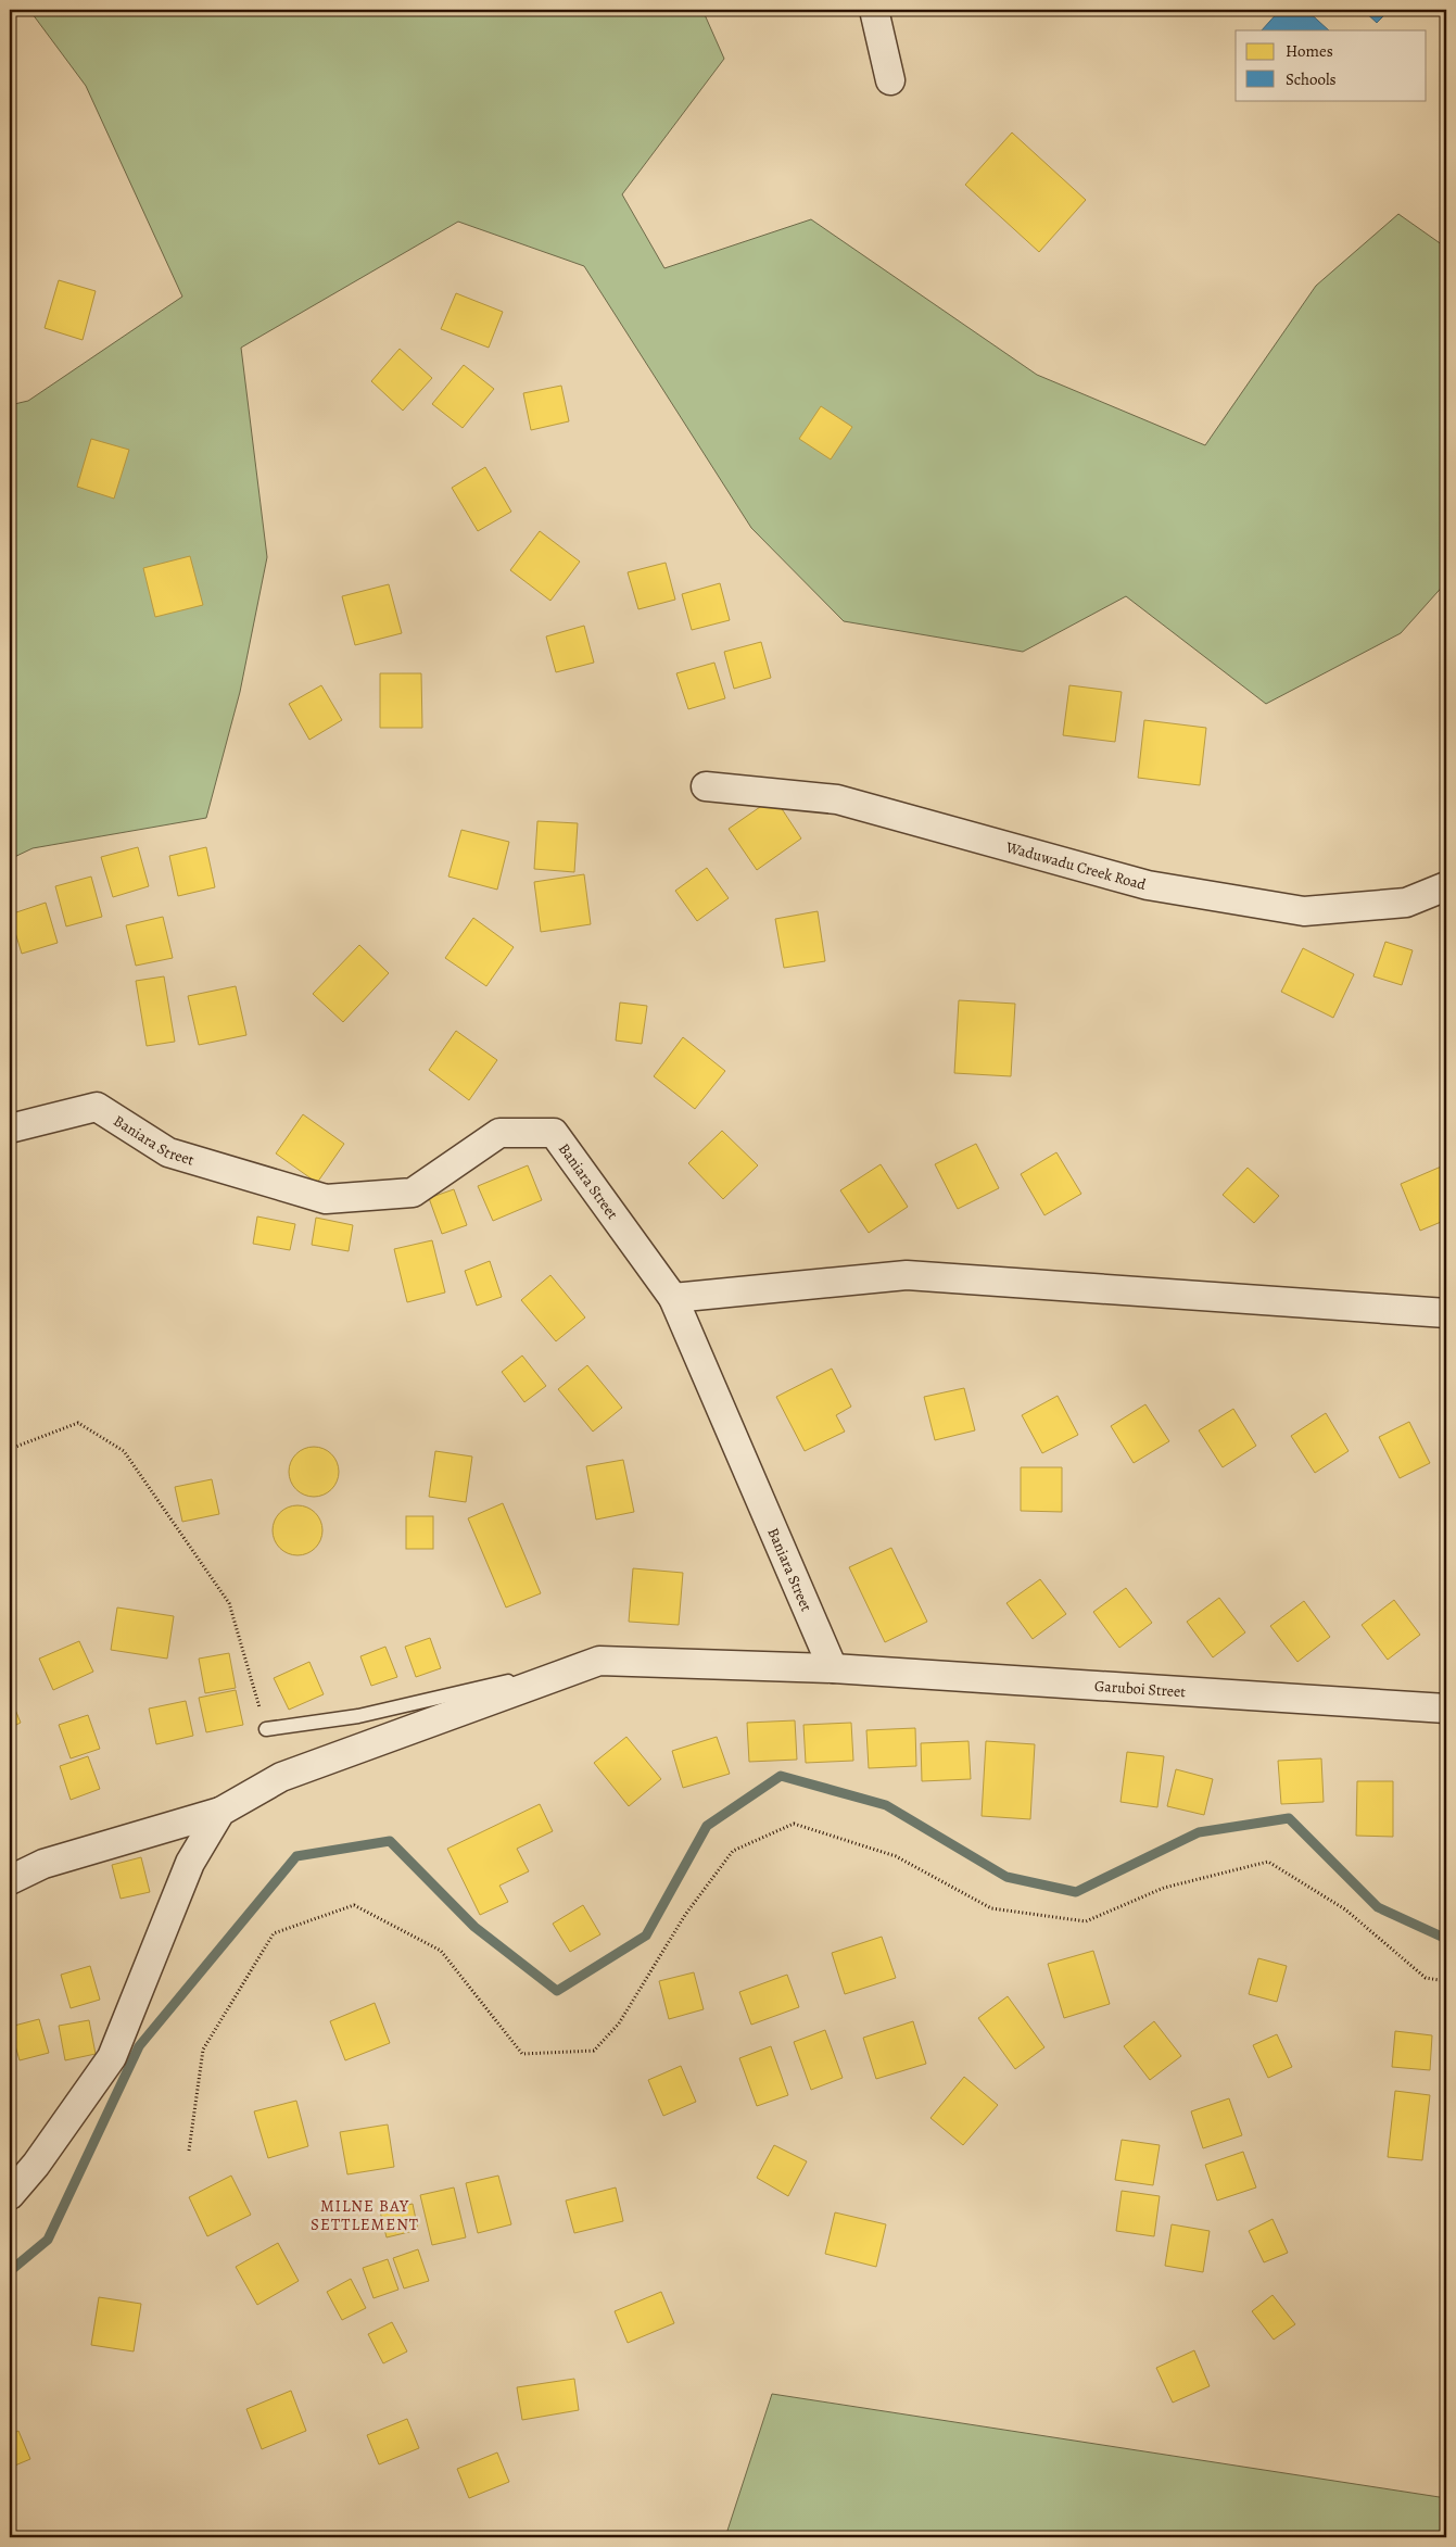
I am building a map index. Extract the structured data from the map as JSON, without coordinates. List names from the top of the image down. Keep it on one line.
{"streets":{"street":["Waduwadu Creek Road","Baniara Street","Garuboi Street"]},"crossings":[["Baniara Street","Garuboi Street"]],"districts":["MILNE BAY SETTLEMENT"],"legend":["Homes","Schools"]}
